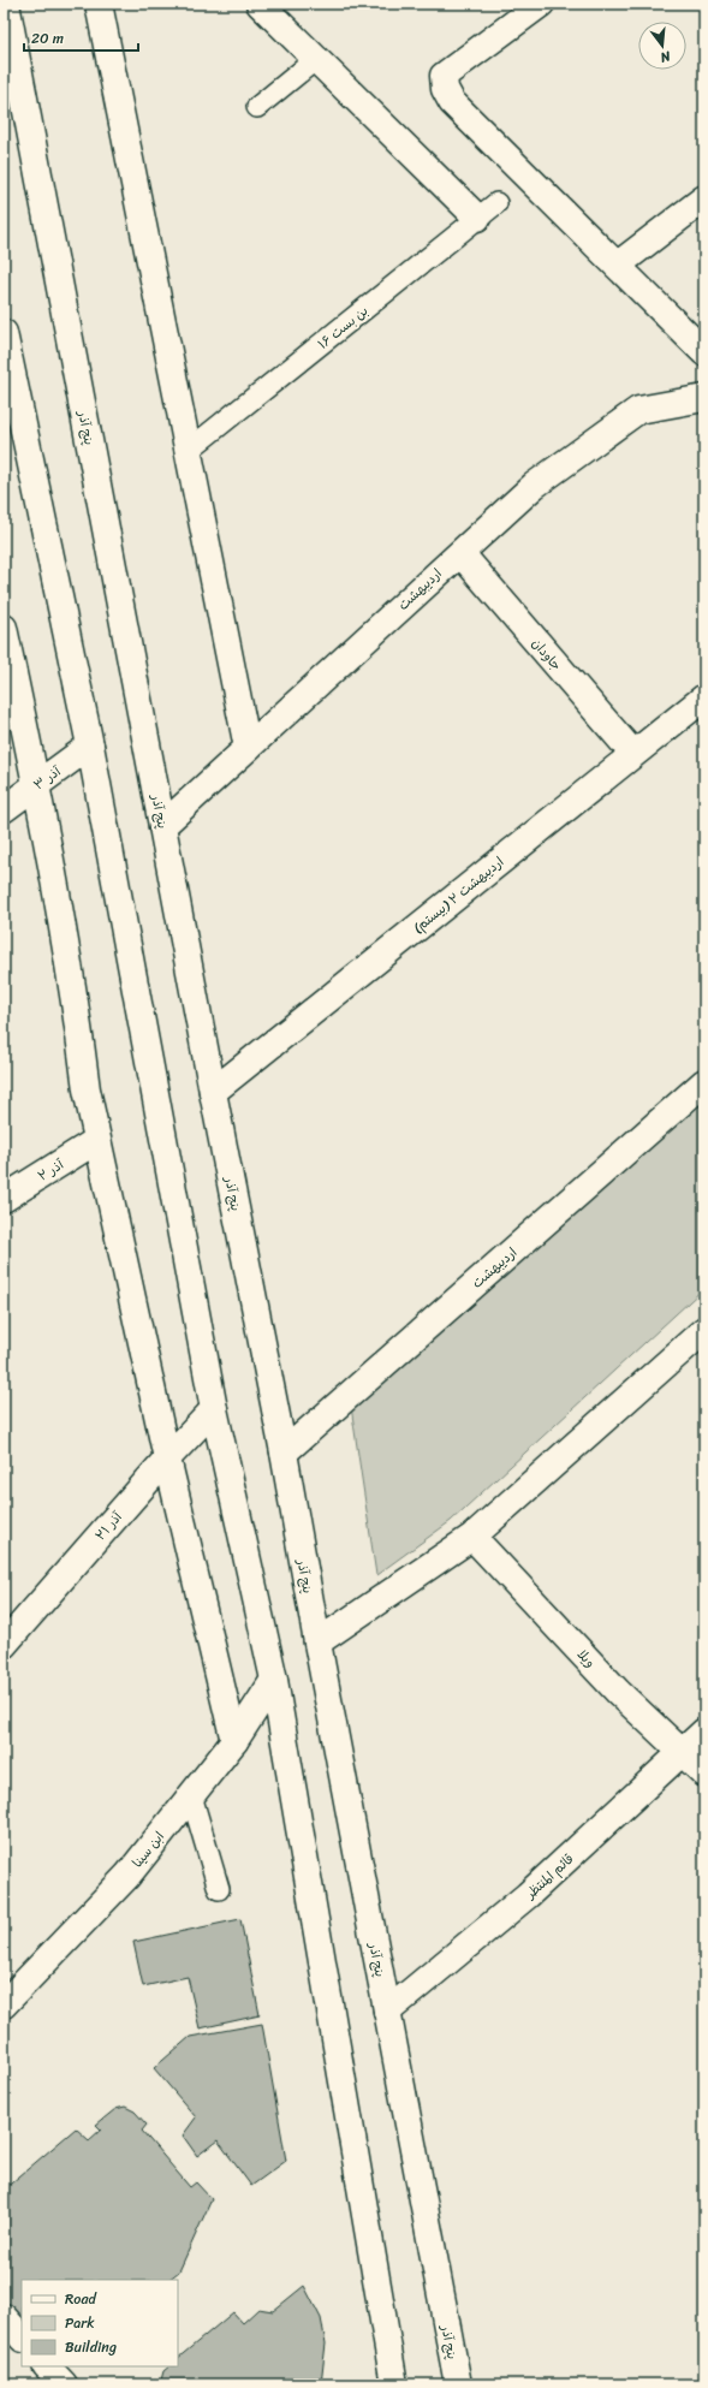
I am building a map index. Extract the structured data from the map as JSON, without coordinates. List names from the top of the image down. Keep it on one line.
{"streets":{"street":["پنج آذر","اردیبهشت","جاودان","آذر ۳","اردیبهشت ۲ (بیستم)","آذر ۲","آذر ۲۱","ویلا","ابن سینا","قائم المنتظر"],"lane":["بن بست ۱۶"]},"crossings":[["پنج آذر","اردیبهشت"],["پنج آذر","اردیبهشت ۲ (بیستم)"],["پنج آذر","قائم المنتظر"],["اردیبهشت","جاودان"],["جاودان","اردیبهشت ۲ (بیستم)"],["ویلا","قائم المنتظر"]],"legend":["Road","Park","Building"],"scale_bar":"20 m","north":"bottom"}
